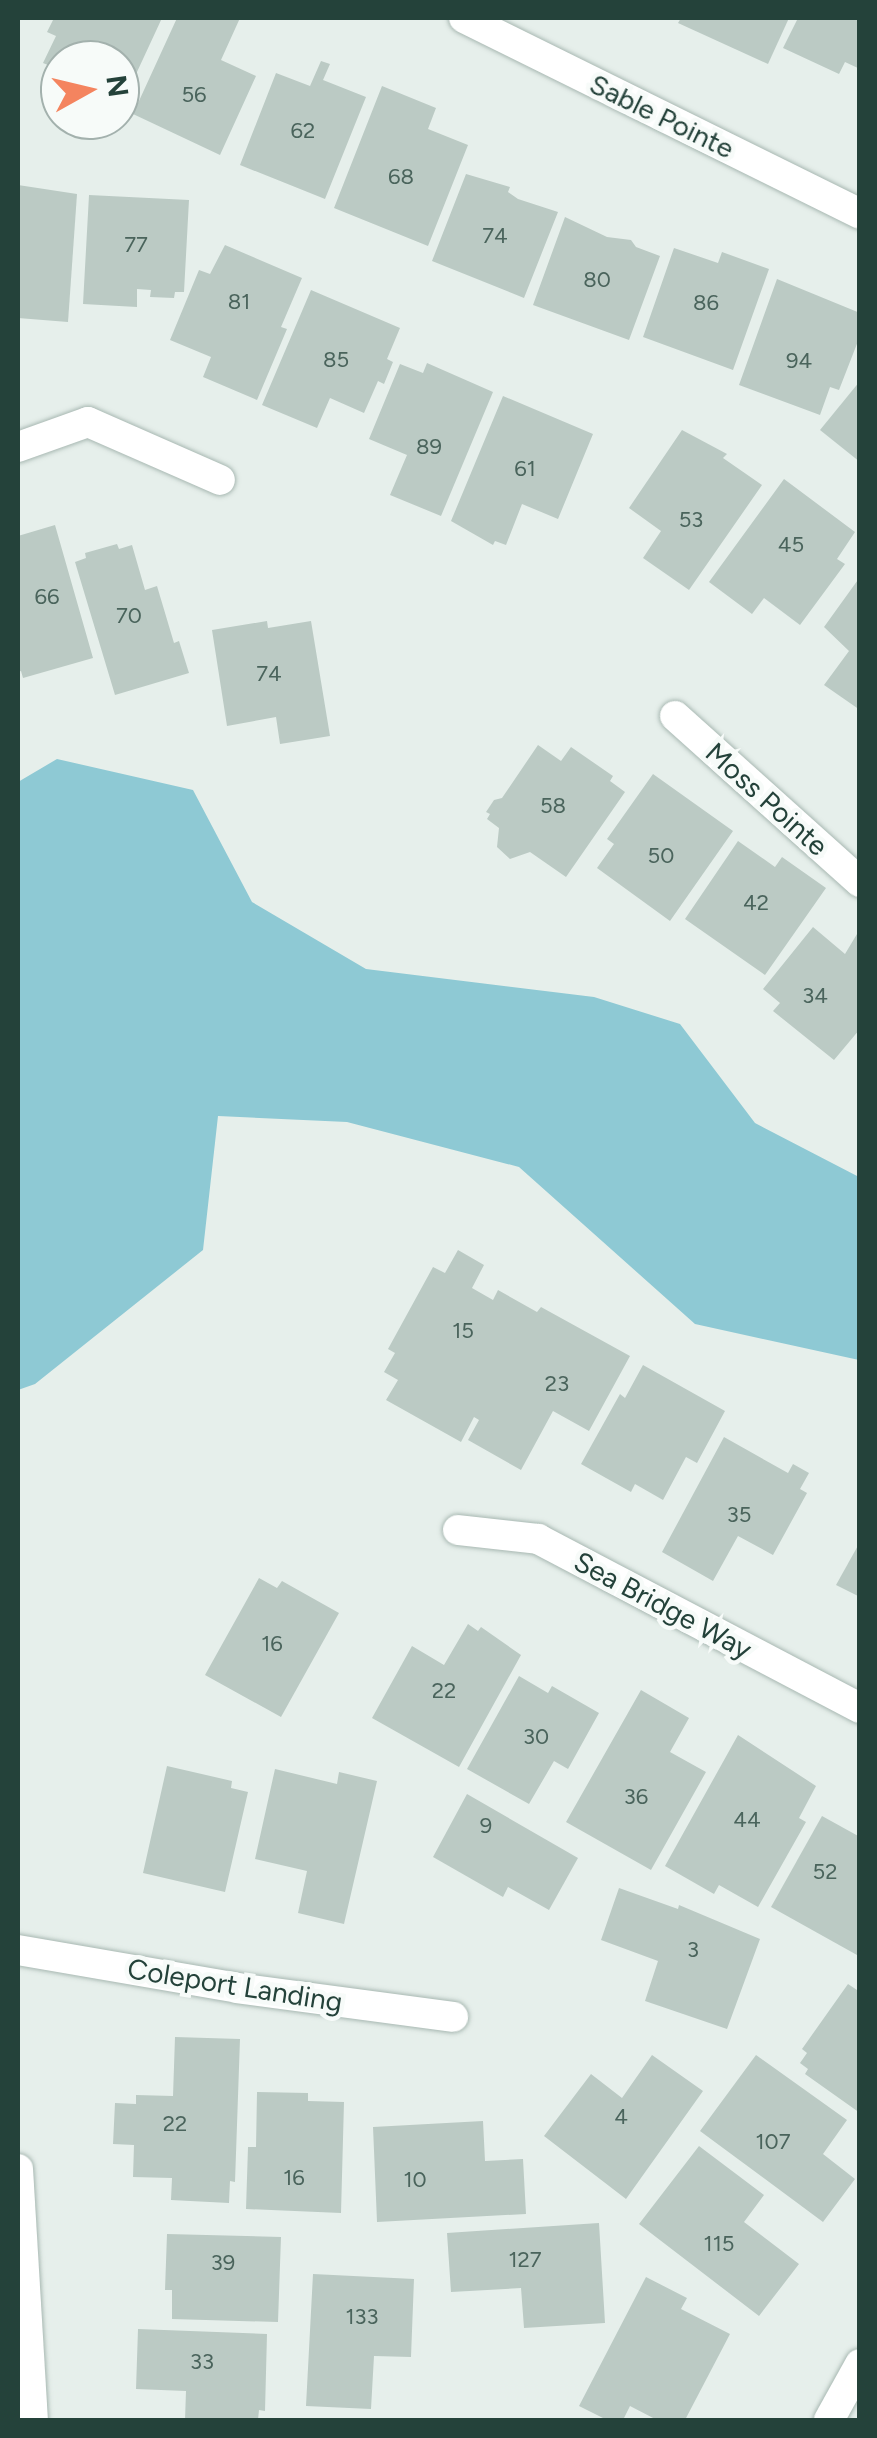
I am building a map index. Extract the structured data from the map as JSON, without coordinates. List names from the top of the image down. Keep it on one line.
{"streets":{"street":["Sable Pointe","Moss Pointe","Sea Bridge Way","Coleport Landing"]},"house_numbers":["56","62","68","74","77","80","81","86","85","94","89","61","53","45","66","70","74","58","50","42","34","15","23","35","16","22","30","36","44","9","52","3","4","22","107","16","10","115","127","39","133","33"],"north":"right"}
